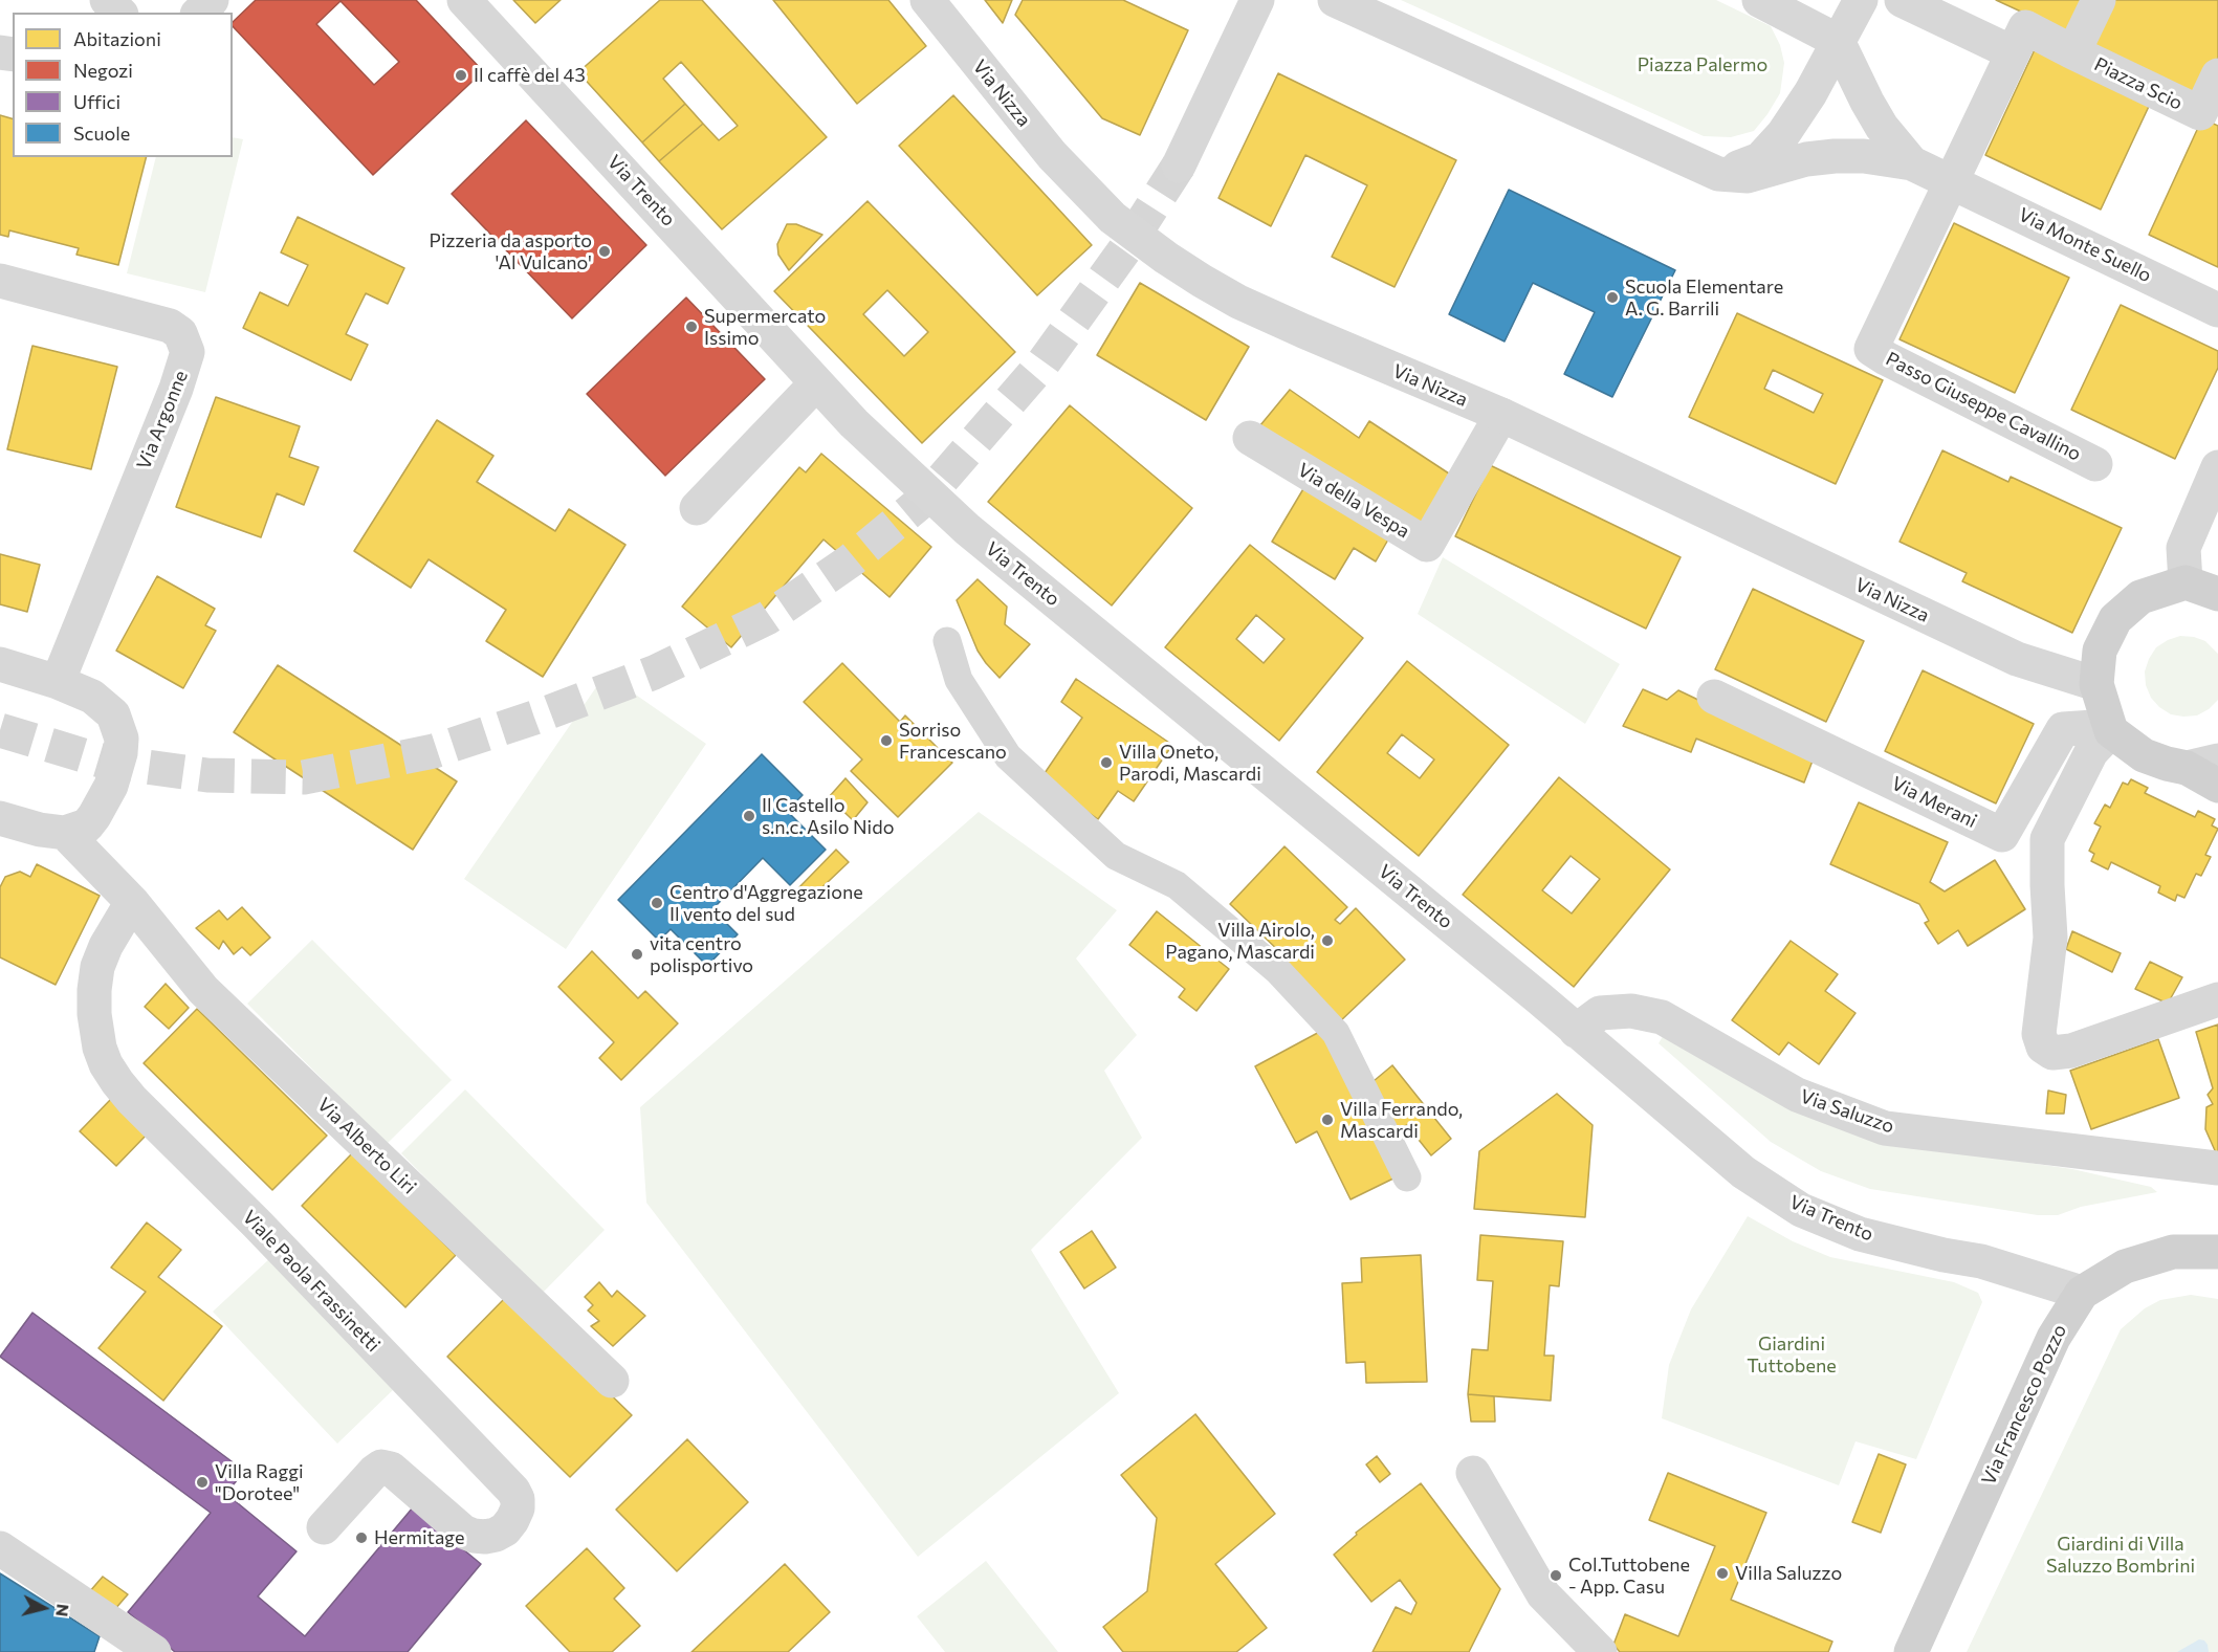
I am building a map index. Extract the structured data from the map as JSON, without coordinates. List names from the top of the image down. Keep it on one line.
{"streets":{"main road":["Via Francesco Pozzo"],"street":["Piazza Scio","Via Nizza","Via Trento","Via Monte Suello","Passo Giuseppe Cavallino","Via Argonne","Via della Vespa","Via Merani","Via Saluzzo","Via Alberto Liri","Viale Paola Frassinetti"]},"crossings":[["Via Nizza","Via della Vespa"],["Via Nizza","Via Merani"],["Via Trento","Via Saluzzo"],["Via Trento","Via Francesco Pozzo"],["Via Monte Suello","Passo Giuseppe Cavallino"],["Via Alberto Liri","Viale Paola Frassinetti"]],"parks":["Piazza Palermo","Giardini Tuttobene","Giardini di Villa Saluzzo Bombrini"],"places":["Il caffè del 43","Pizzeria da asporto 'Al Vulcano'","Scuola Elementare A. G. Barrili","Supermercato Issimo","Sorriso Francescano","Villa Oneto, Parodi, Mascardi","Il Castello s.n.c. Asilo Nido","Centro d'Aggregazione Il vento del sud","Villa Airolo, Pagano, Mascardi","vita centro polisportivo","Villa Ferrando, Mascardi","Villa Raggi \"Dorotee\"","Hermitage","Villa Saluzzo","Col.Tuttobene - App. Casu"],"legend":["Abitazioni","Negozi","Uffici","Scuole"],"north":"right"}
